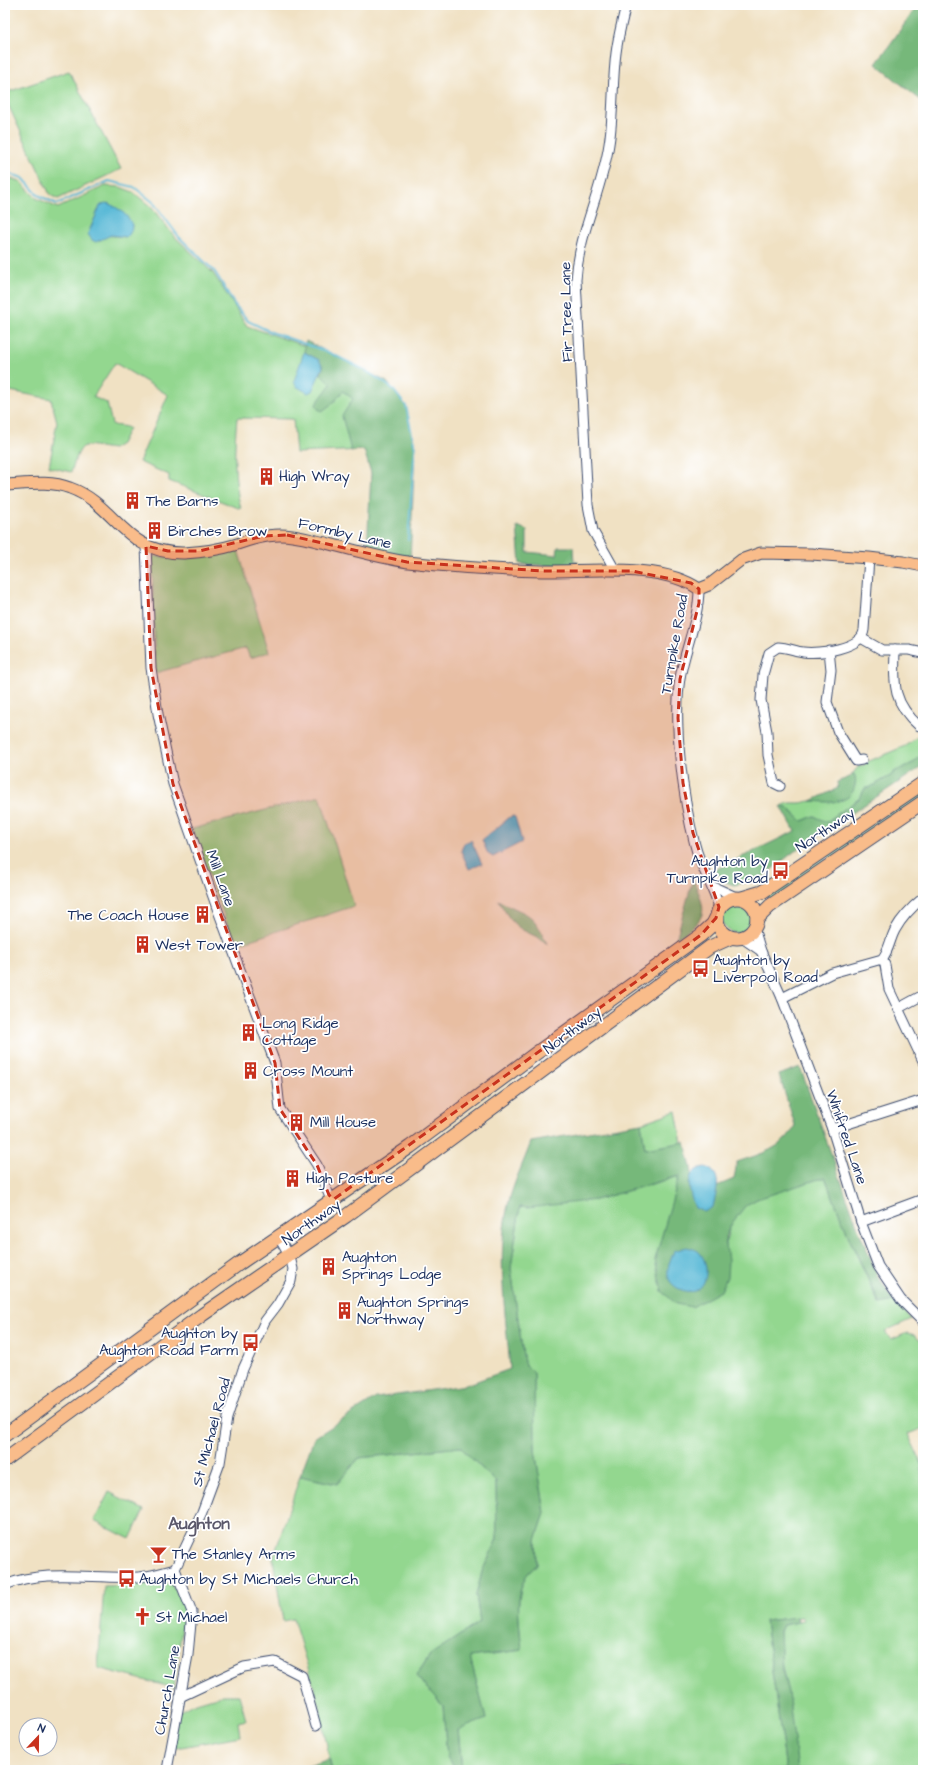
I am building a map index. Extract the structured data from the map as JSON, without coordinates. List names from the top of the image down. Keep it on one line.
{"streets":{"highway":["Northway"],"main road":["Formby Lane","Turnpike Road"],"street":["Fir Tree Lane","Mill Lane","Winifred Lane","St Michael Road","Church Lane"]},"crossings":[["Fir Tree Lane","Formby Lane"],["Formby Lane","Turnpike Road"],["Formby Lane","Mill Lane"],["Turnpike Road","Northway"],["Turnpike Road","Winifred Lane"],["Northway","Mill Lane"],["Northway","Winifred Lane"],["Northway","St Michael Road"],["St Michael Road","Church Lane"]],"districts":["Aughton"],"places":{"building":["High Wray","The Barns","Birches Brow","The Coach House","West Tower","Long Ridge Cottage","Cross Mount","Mill House","High Pasture","Aughton Springs Lodge","Aughton Springs Northway"],"bus stop":["Aughton by Turnpike Road","Aughton by Liverpool Road","Aughton by Aughton Road Farm","Aughton by St Michaels Church"],"bar":["The Stanley Arms"],"church":["St Michael"]},"north":"top"}
